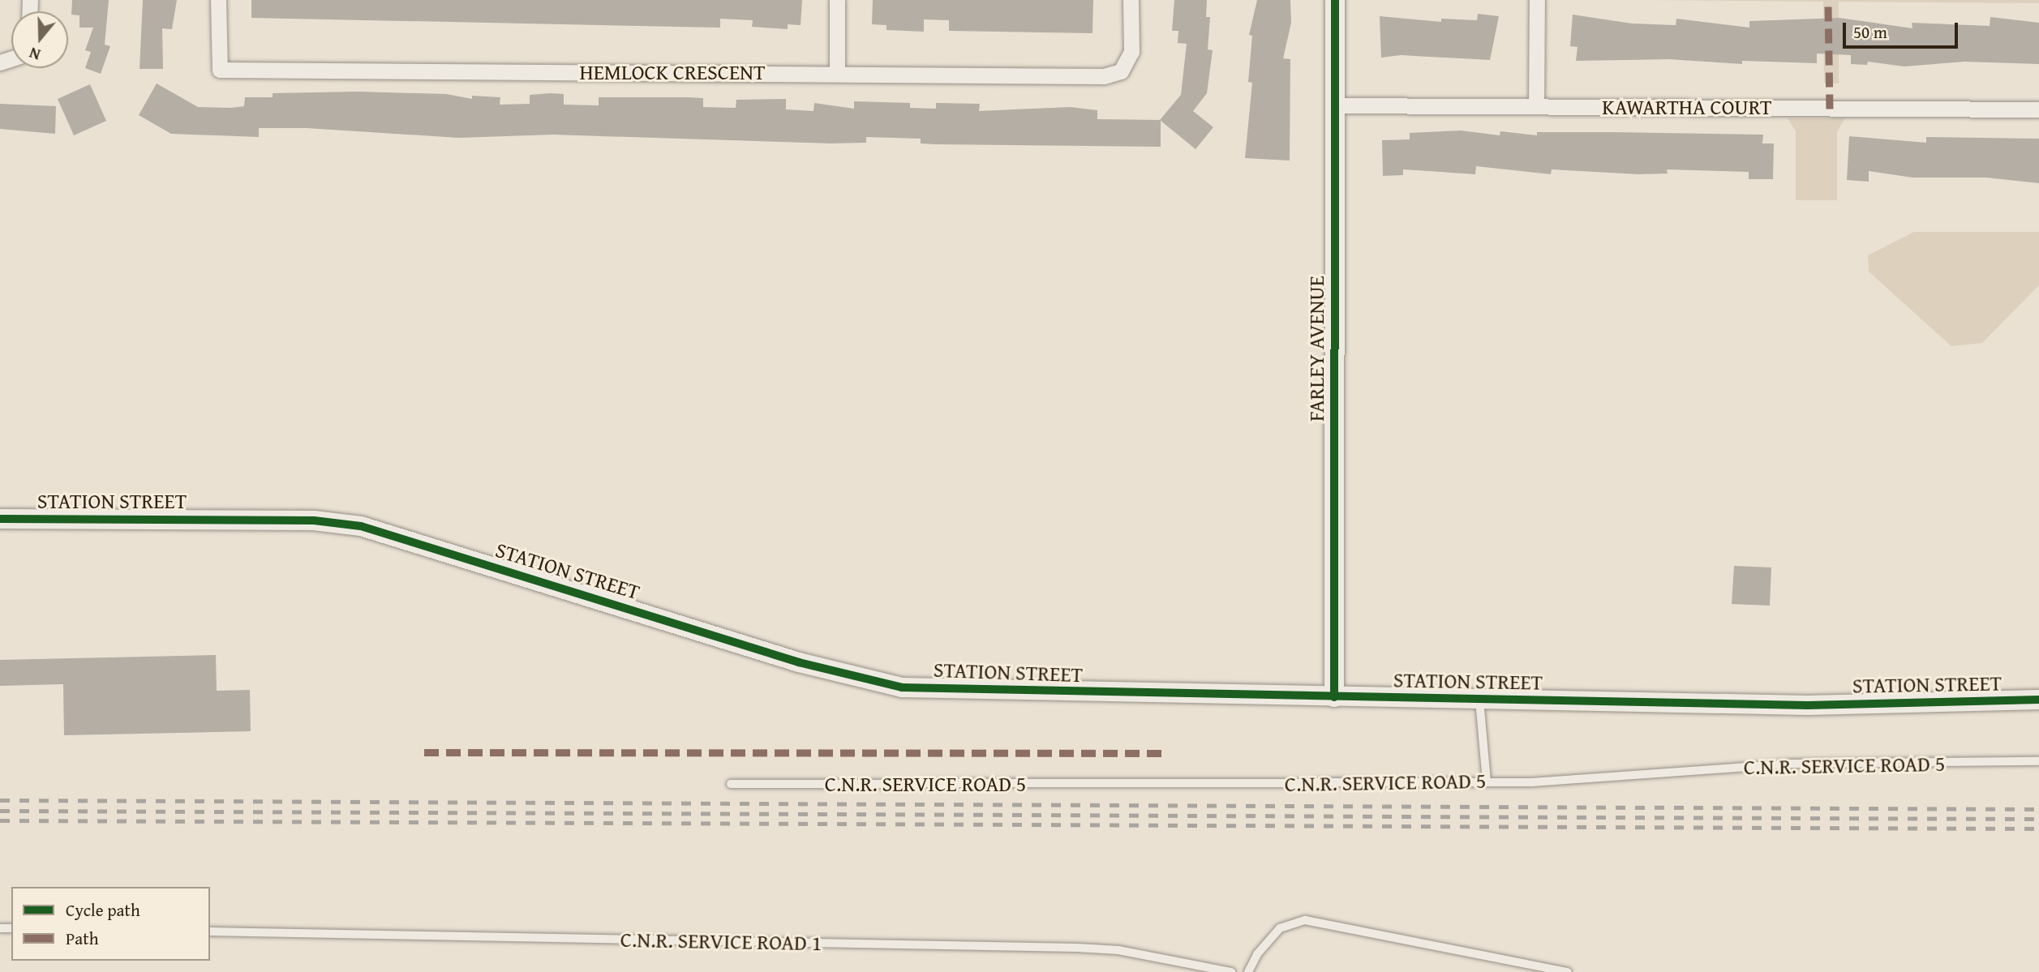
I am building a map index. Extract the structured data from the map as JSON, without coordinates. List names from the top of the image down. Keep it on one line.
{"streets":{"street":["HEMLOCK CRESCENT","KAWARTHA COURT","FARLEY AVENUE","STATION STREET"],"lane":["C.N.R. SERVICE ROAD 5","C.N.R. SERVICE ROAD 1"]},"crossings":[["KAWARTHA COURT","FARLEY AVENUE"],["FARLEY AVENUE","STATION STREET"]],"legend":["Cycle path","Path"],"scale_bar":"50 m","north":"bottom"}
